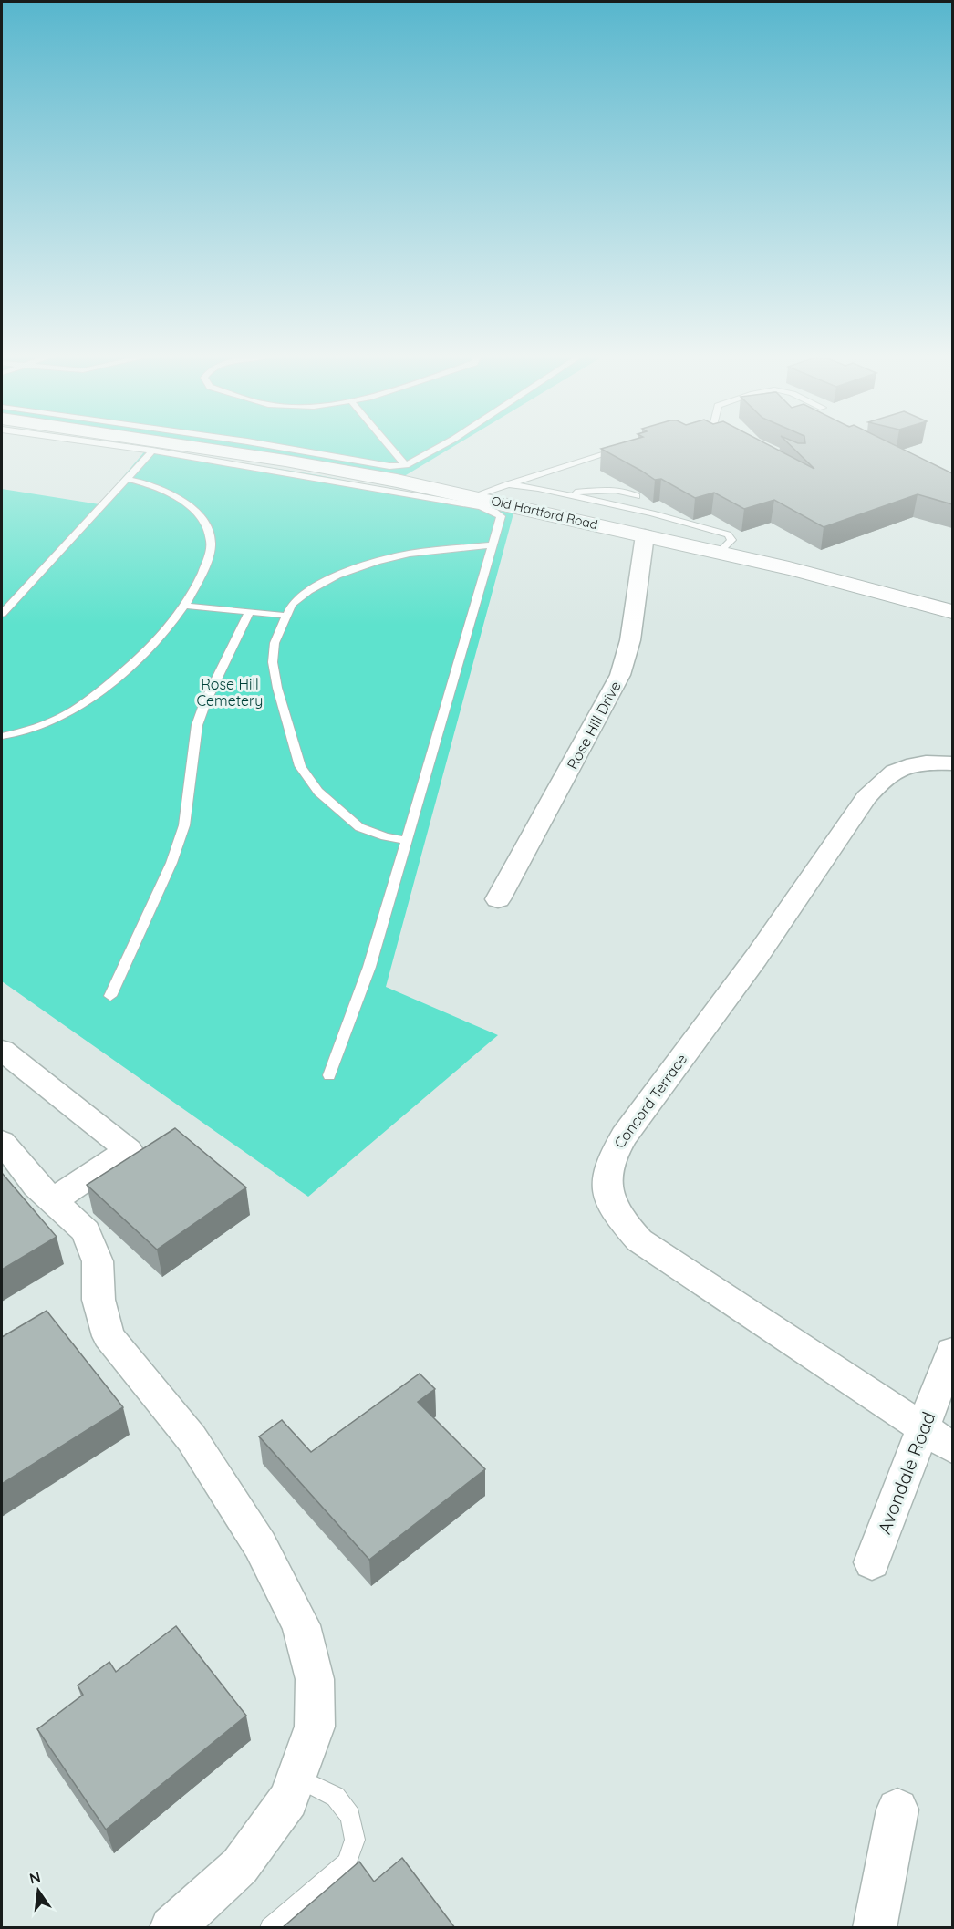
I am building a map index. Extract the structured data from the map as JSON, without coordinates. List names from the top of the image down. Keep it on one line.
{"streets":{"main road":["Old Hartford Road"],"street":["Rose Hill Drive","Concord Terrace","Avondale Road"]},"crossings":[["Old Hartford Road","Rose Hill Drive"],["Concord Terrace","Avondale Road"]],"parks":["Rose Hill Cemetery"],"north":"top"}
